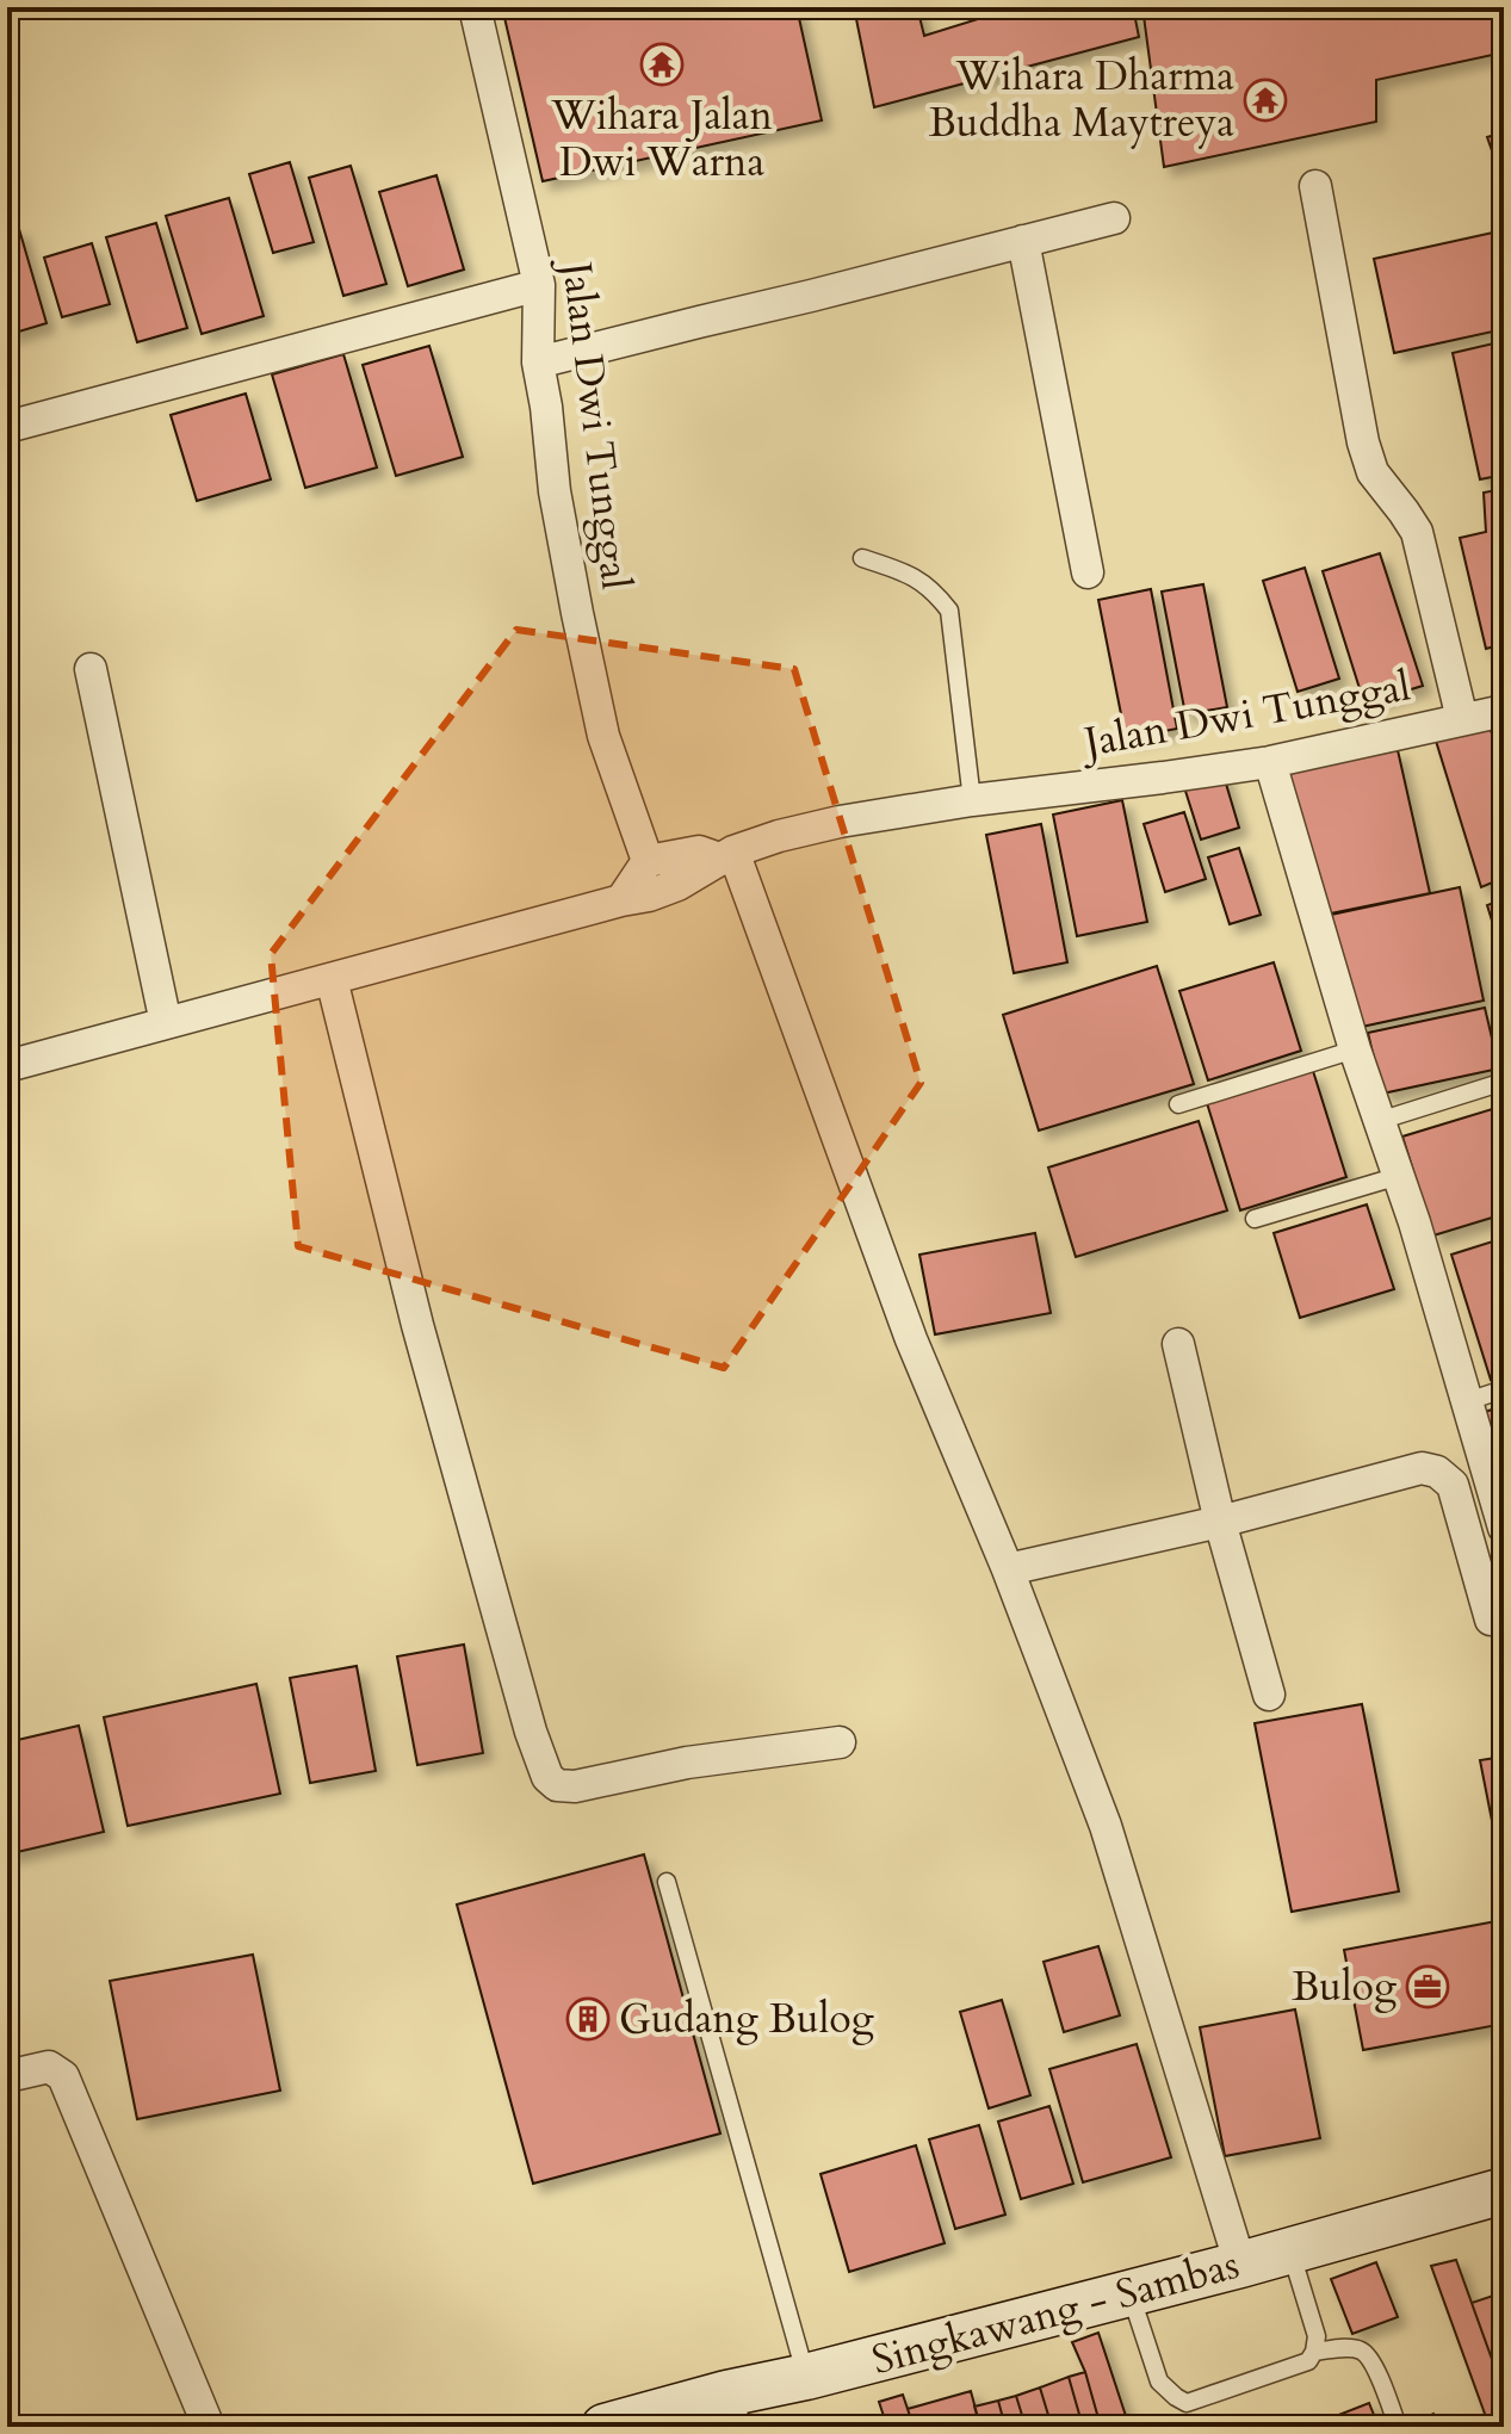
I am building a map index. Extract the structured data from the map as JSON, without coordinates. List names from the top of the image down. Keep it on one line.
{"streets":{"street":["Jalan Dwi Tunggal","Singkawang - Sambas"]},"places":{"temple":["Wihara Jalan Dwi Warna","Wihara Dharma Buddha Maytreya"],"office":["Bulog"],"building":["Gudang Bulog"]}}
